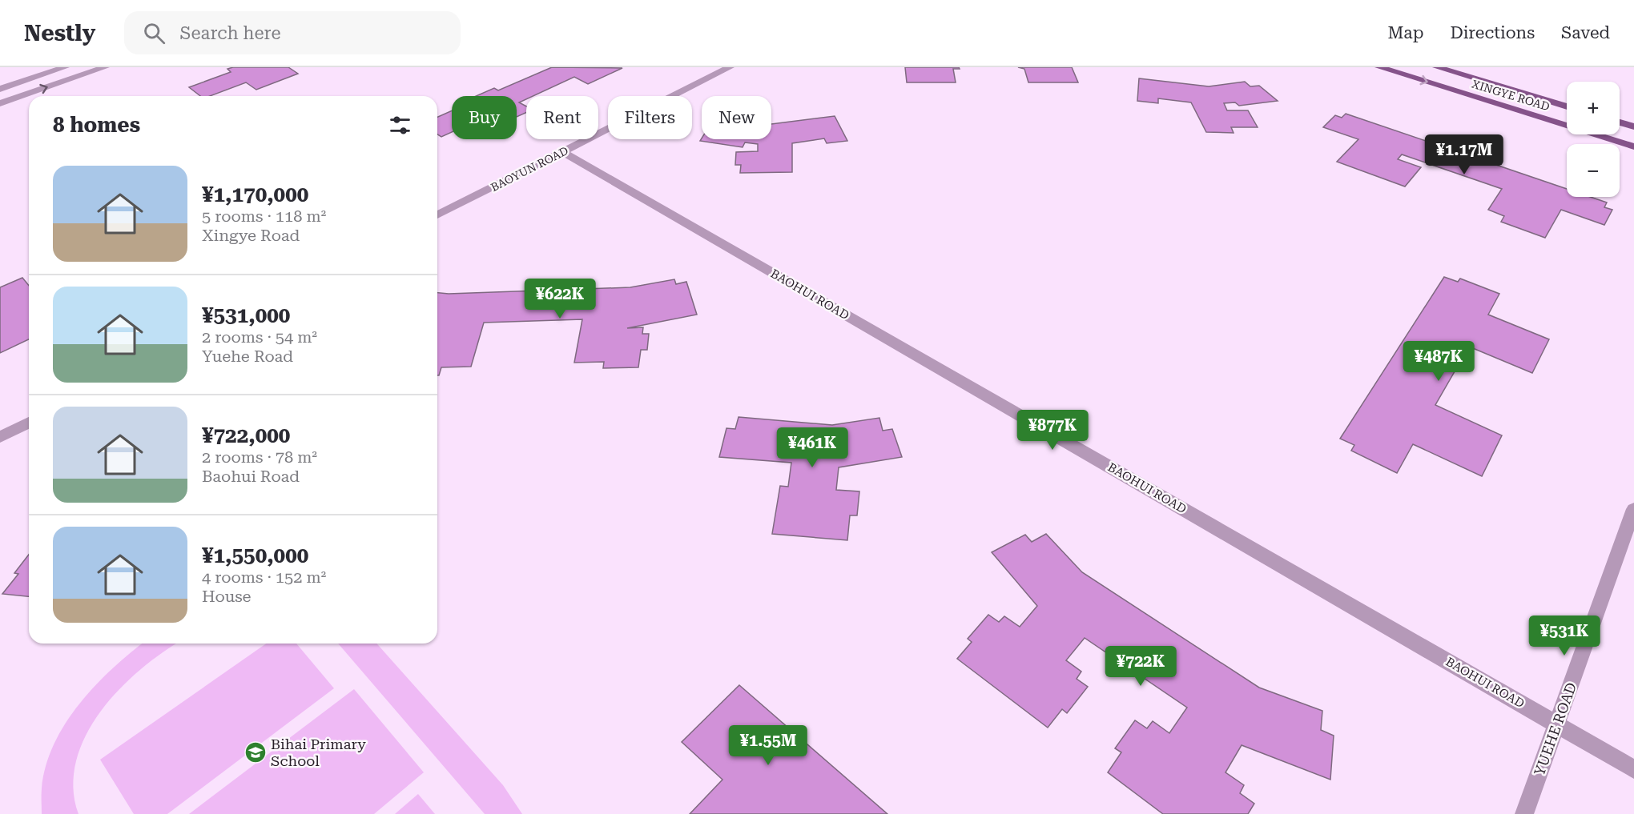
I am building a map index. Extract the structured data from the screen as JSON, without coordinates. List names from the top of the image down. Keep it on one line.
{"streets":{"main road":["XINGYE ROAD"],"street":["BAOYUN ROAD","BAOHUI ROAD","YUEHE ROAD"]},"crossings":[["BAOYUN ROAD","BAOHUI ROAD"],["BAOHUI ROAD","YUEHE ROAD"]],"places":{"school or university":["Bihai Primary School"]},"page":{"header":"Nestly","search":"Search here","nav":["Map","Directions","Saved"],"map_buttons":["+","−"],"chip":["Buy","Rent","Filters","New"],"heading":"8 homes","price":["¥1.17M","¥622K","¥487K","¥877K","¥461K","¥531K","¥722K","¥1.55M"],"list":[{"name":"¥1,170,000","note":"5 rooms · 118 m² · Xingye Road"},{"name":"¥531,000","note":"2 rooms · 54 m² · Yuehe Road"},{"name":"¥722,000","note":"2 rooms · 78 m² · Baohui Road"},{"name":"¥1,550,000","note":"4 rooms · 152 m² · House"}]}}
